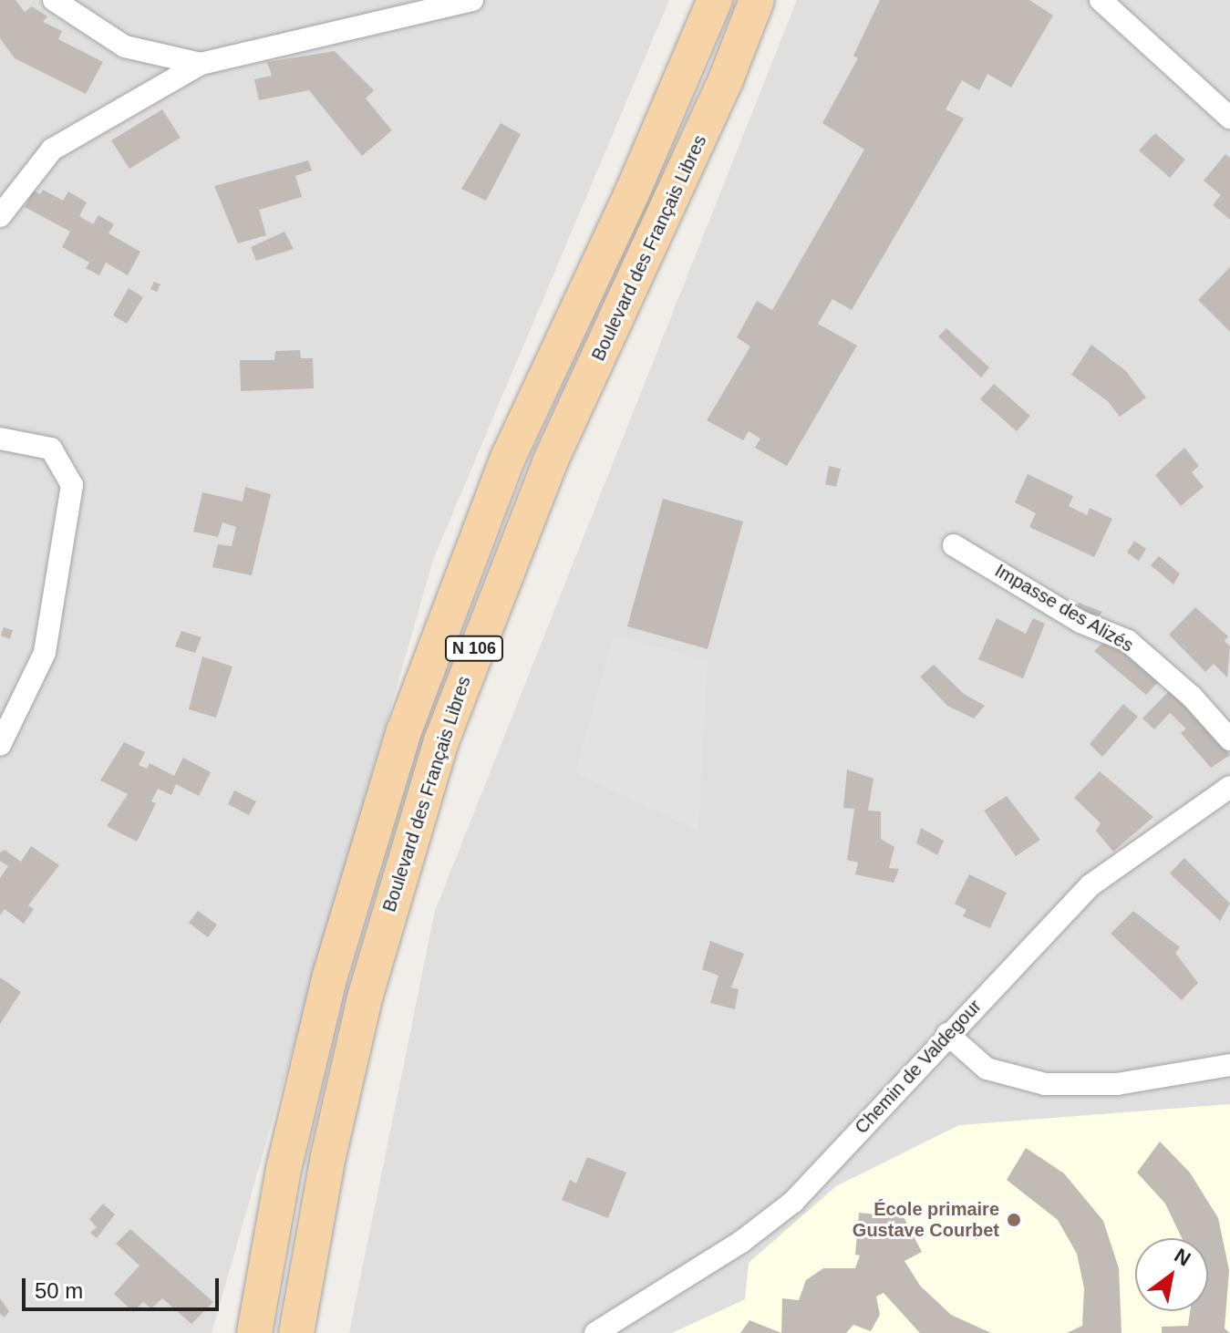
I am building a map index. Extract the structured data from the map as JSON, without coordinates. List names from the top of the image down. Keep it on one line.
{"streets":{"main road":["Boulevard des Français Libres","N 106"],"street":["Impasse des Alizés","Chemin de Valdegour"]},"places":["École primaire Gustave Courbet"],"scale_bar":"50 m","north":"top right"}
